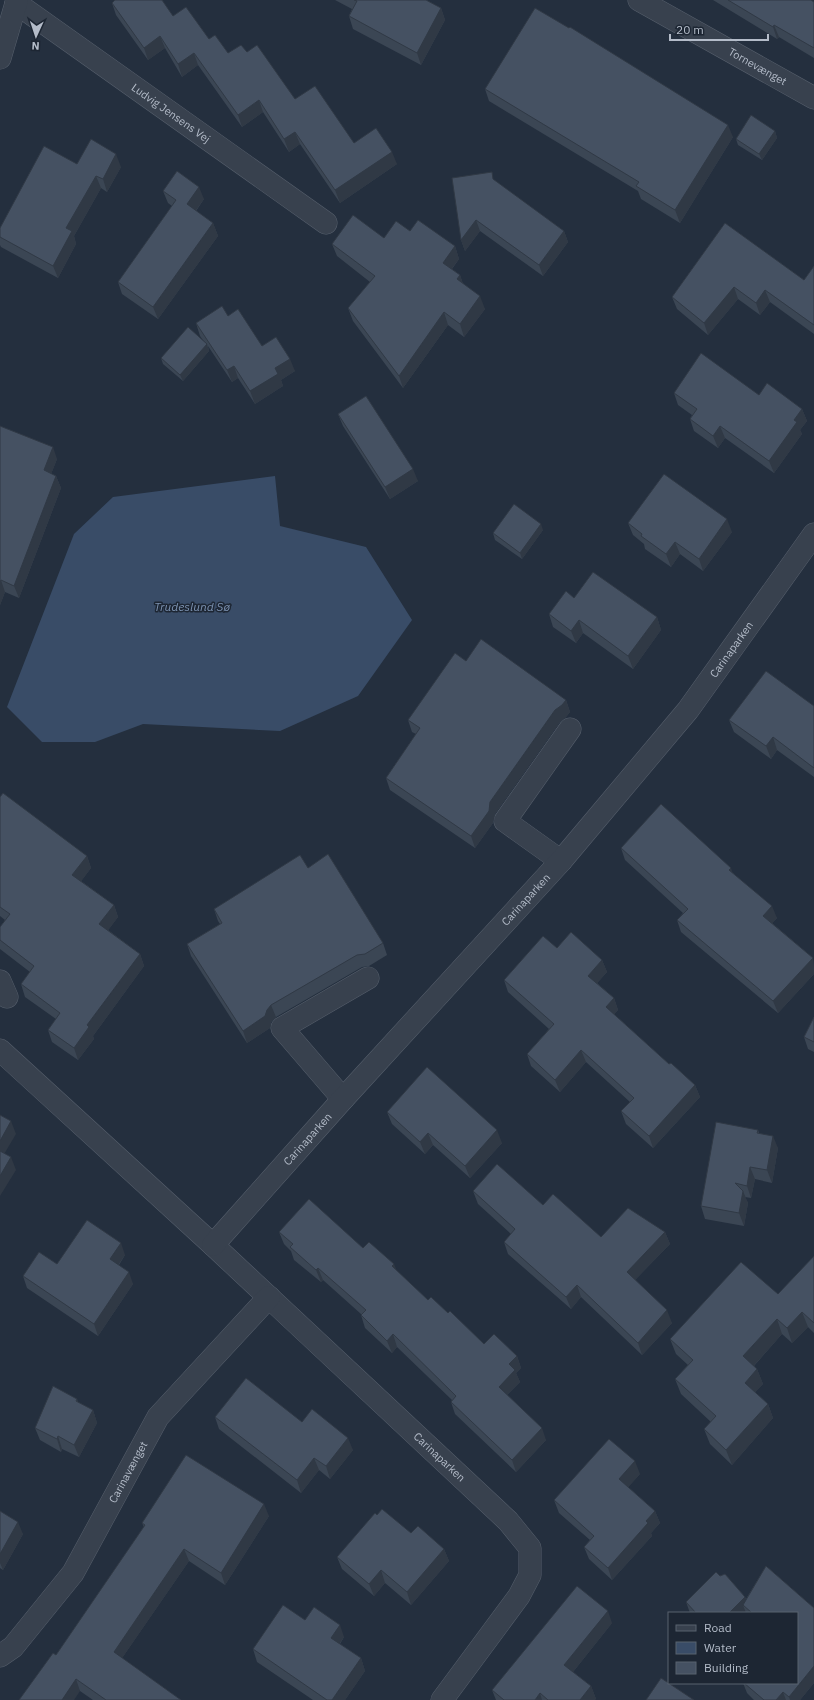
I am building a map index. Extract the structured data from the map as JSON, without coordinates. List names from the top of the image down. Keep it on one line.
{"streets":{"street":["Tornevænget","Ludvig Jensens Vej","Carinaparken","Carinavænget"]},"crossings":[["Carinaparken","Carinavænget"]],"water":["Trudeslund Sø"],"legend":["Road","Water","Building"],"scale_bar":"20 m","north":"bottom"}
